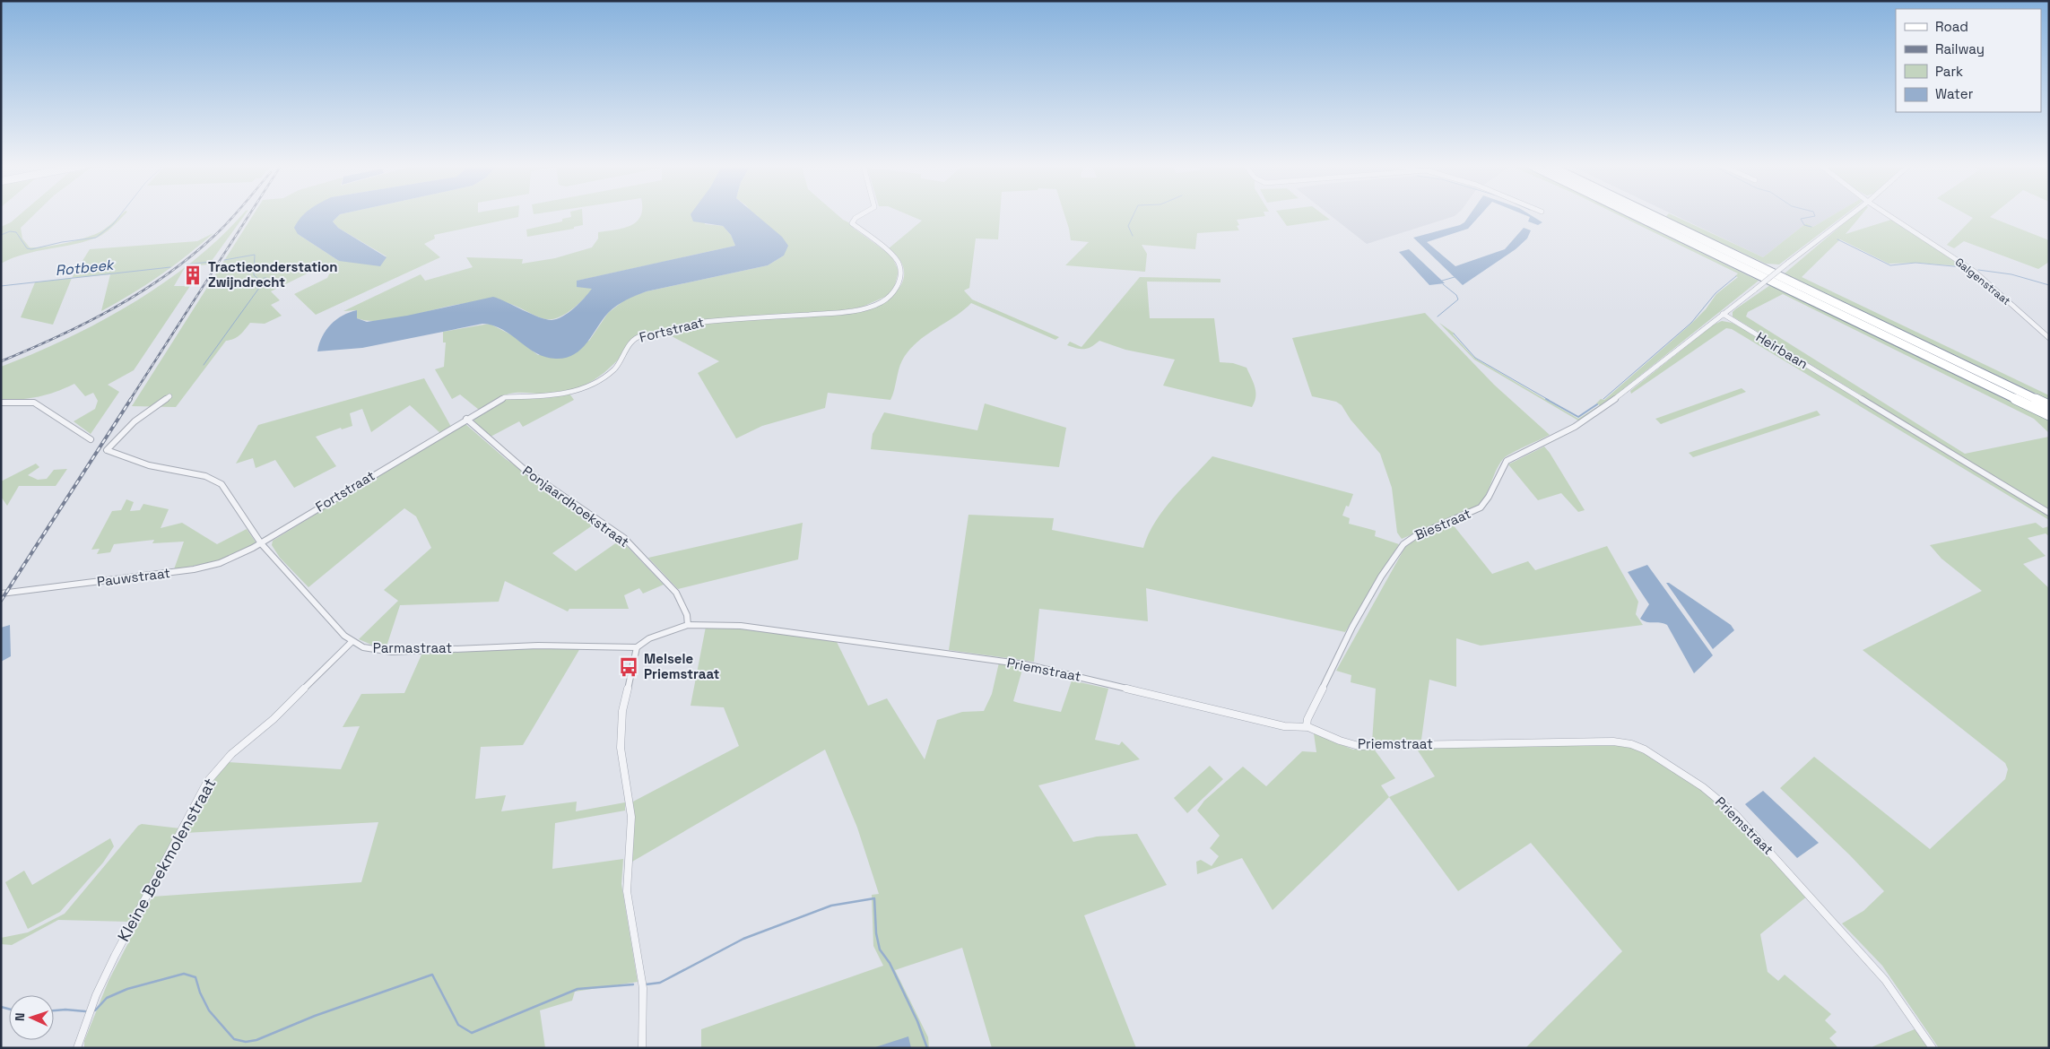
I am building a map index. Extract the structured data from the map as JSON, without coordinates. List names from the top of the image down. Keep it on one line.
{"streets":{"street":["Galgenstraat","Fortstraat","Heirbaan","Ponjaardhoekstraat","Biestraat","Pauwstraat","Parmastraat","Priemstraat","Kleine Beekmolenstraat"]},"crossings":[["Fortstraat","Ponjaardhoekstraat"],["Fortstraat","Pauwstraat"],["Fortstraat","Parmastraat"],["Heirbaan","Biestraat"],["Ponjaardhoekstraat","Priemstraat"],["Biestraat","Priemstraat"],["Pauwstraat","Parmastraat"],["Parmastraat","Kleine Beekmolenstraat"]],"water":["Rotbeek"],"places":{"building":["Tractieonderstation Zwijndrecht"],"bus stop":["Melsele Priemstraat"]},"legend":["Road","Railway","Park","Water"],"north":"left"}
